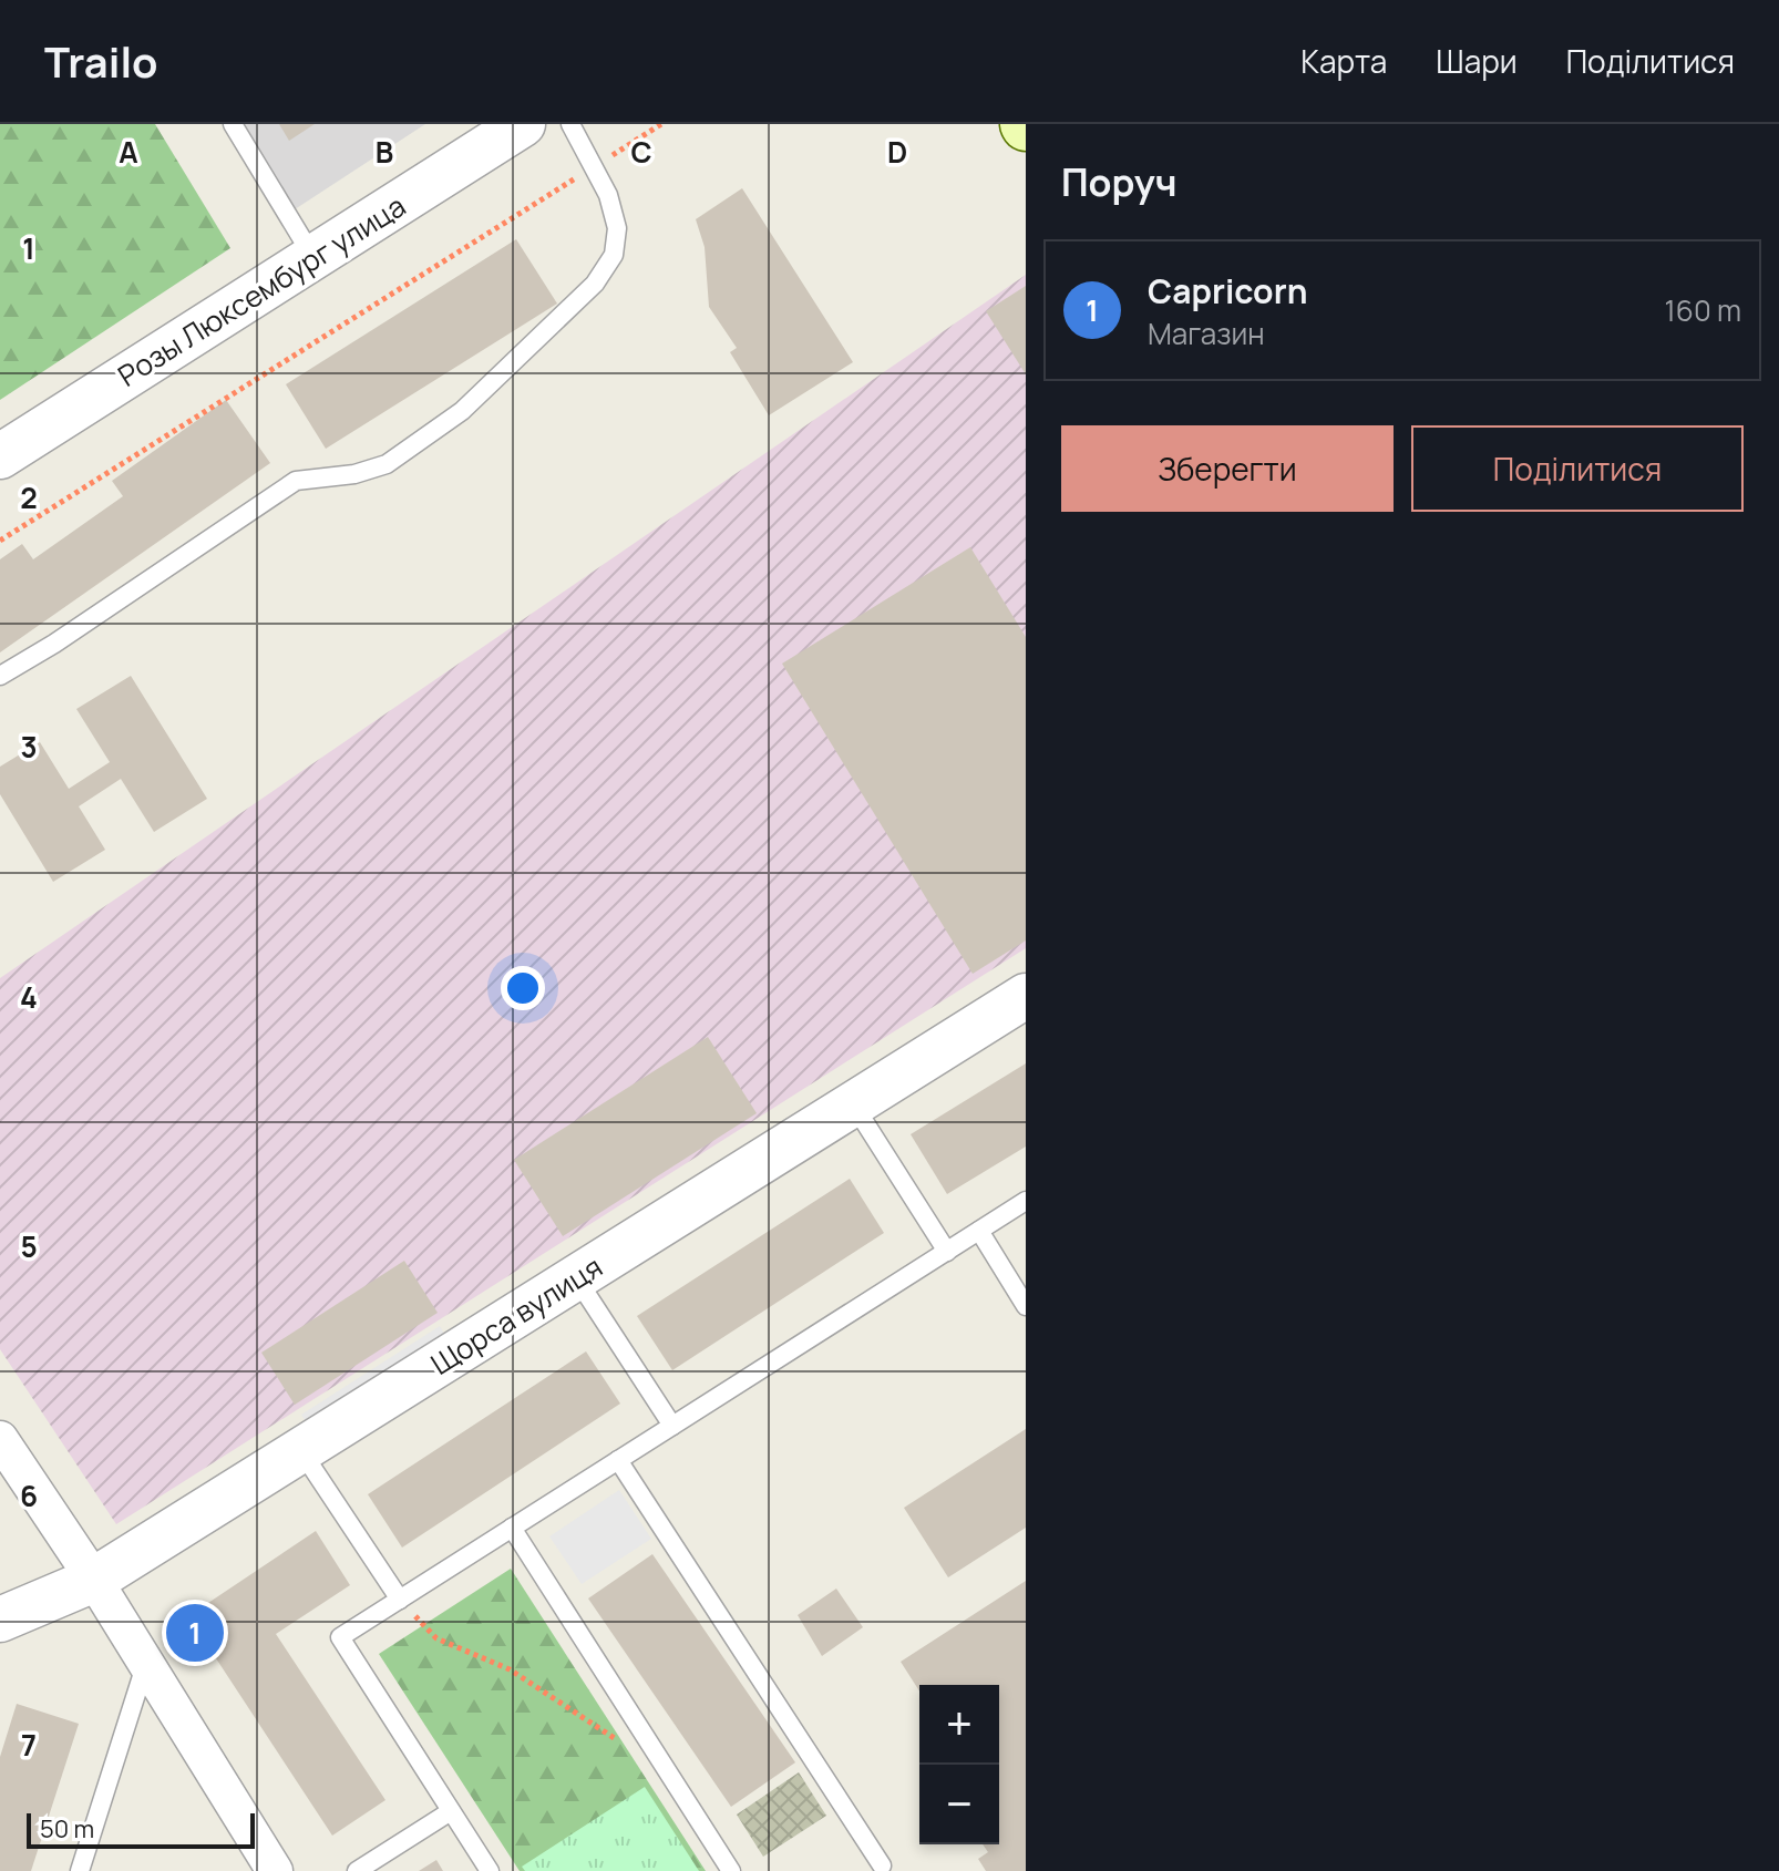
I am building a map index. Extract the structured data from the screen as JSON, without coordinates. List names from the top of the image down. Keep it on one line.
{"streets":{"street":["Розы Люксембург улица","Щорса вулиця"]},"scale_bar":"50 m","page":{"header":"Trailo","nav":["Карта","Шари","Поділитися"],"heading":"Поруч","list":[{"mark":"1","name":"Capricorn","note":"Магазин","value":"160 m"}],"buttons":["Зберегти","Поділитися"],"pins":"1","map_buttons":["+","−"],"scale":"50 m"},"grid":{"columns":["A","B","C","D"],"rows":["1","2","3","4","5","6","7"]}}
